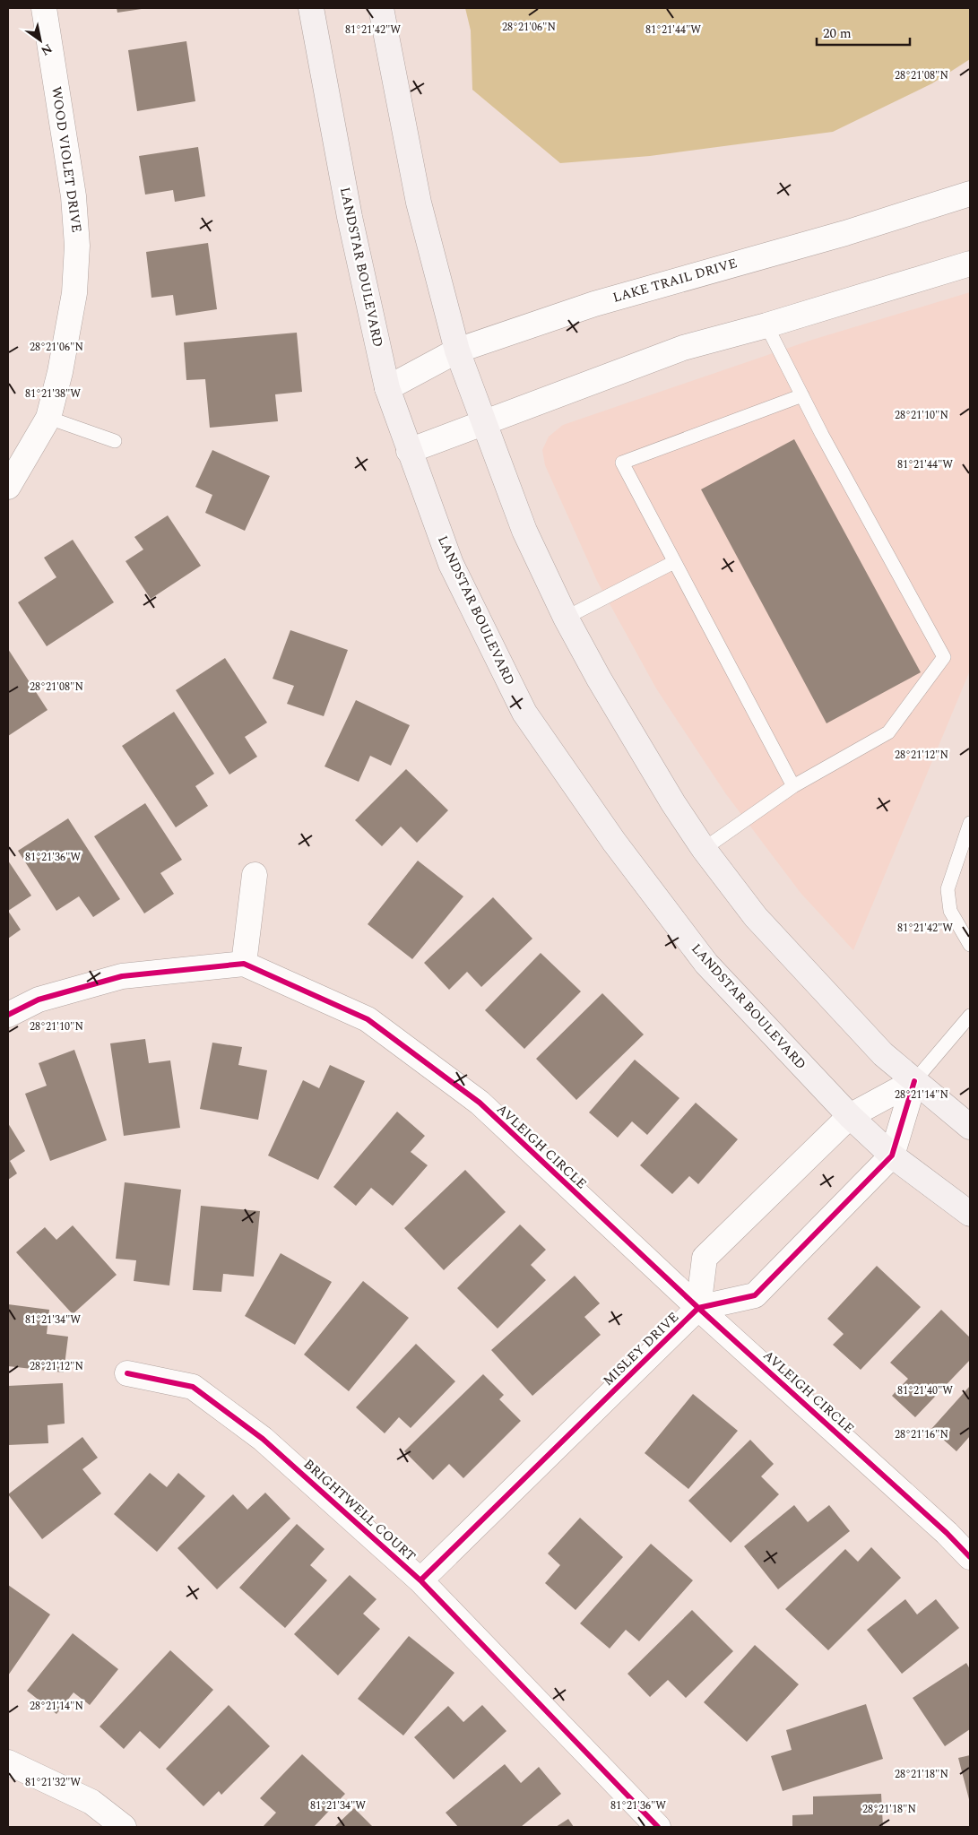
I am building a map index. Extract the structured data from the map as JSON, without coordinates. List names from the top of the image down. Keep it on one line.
{"streets":{"main road":["LANDSTAR BOULEVARD"],"street":["WOOD VIOLET DRIVE","LAKE TRAIL DRIVE","AVLEIGH CIRCLE","MISLEY DRIVE","BRIGHTWELL COURT"]},"crossings":[["LANDSTAR BOULEVARD","LAKE TRAIL DRIVE"],["AVLEIGH CIRCLE","MISLEY DRIVE"],["MISLEY DRIVE","BRIGHTWELL COURT"]],"scale_bar":"20 m","north":"bottom right","coordinates":["28°21'06\"N","81°21'42\"W","81°21'44\"W","28°21'08\"N","81°21'38\"W","28°21'10\"N","28°21'12\"N","81°21'36\"W","28°21'14\"N","81°21'34\"W","81°21'40\"W","28°21'16\"N","28°21'18\"N","81°21'32\"W"]}
